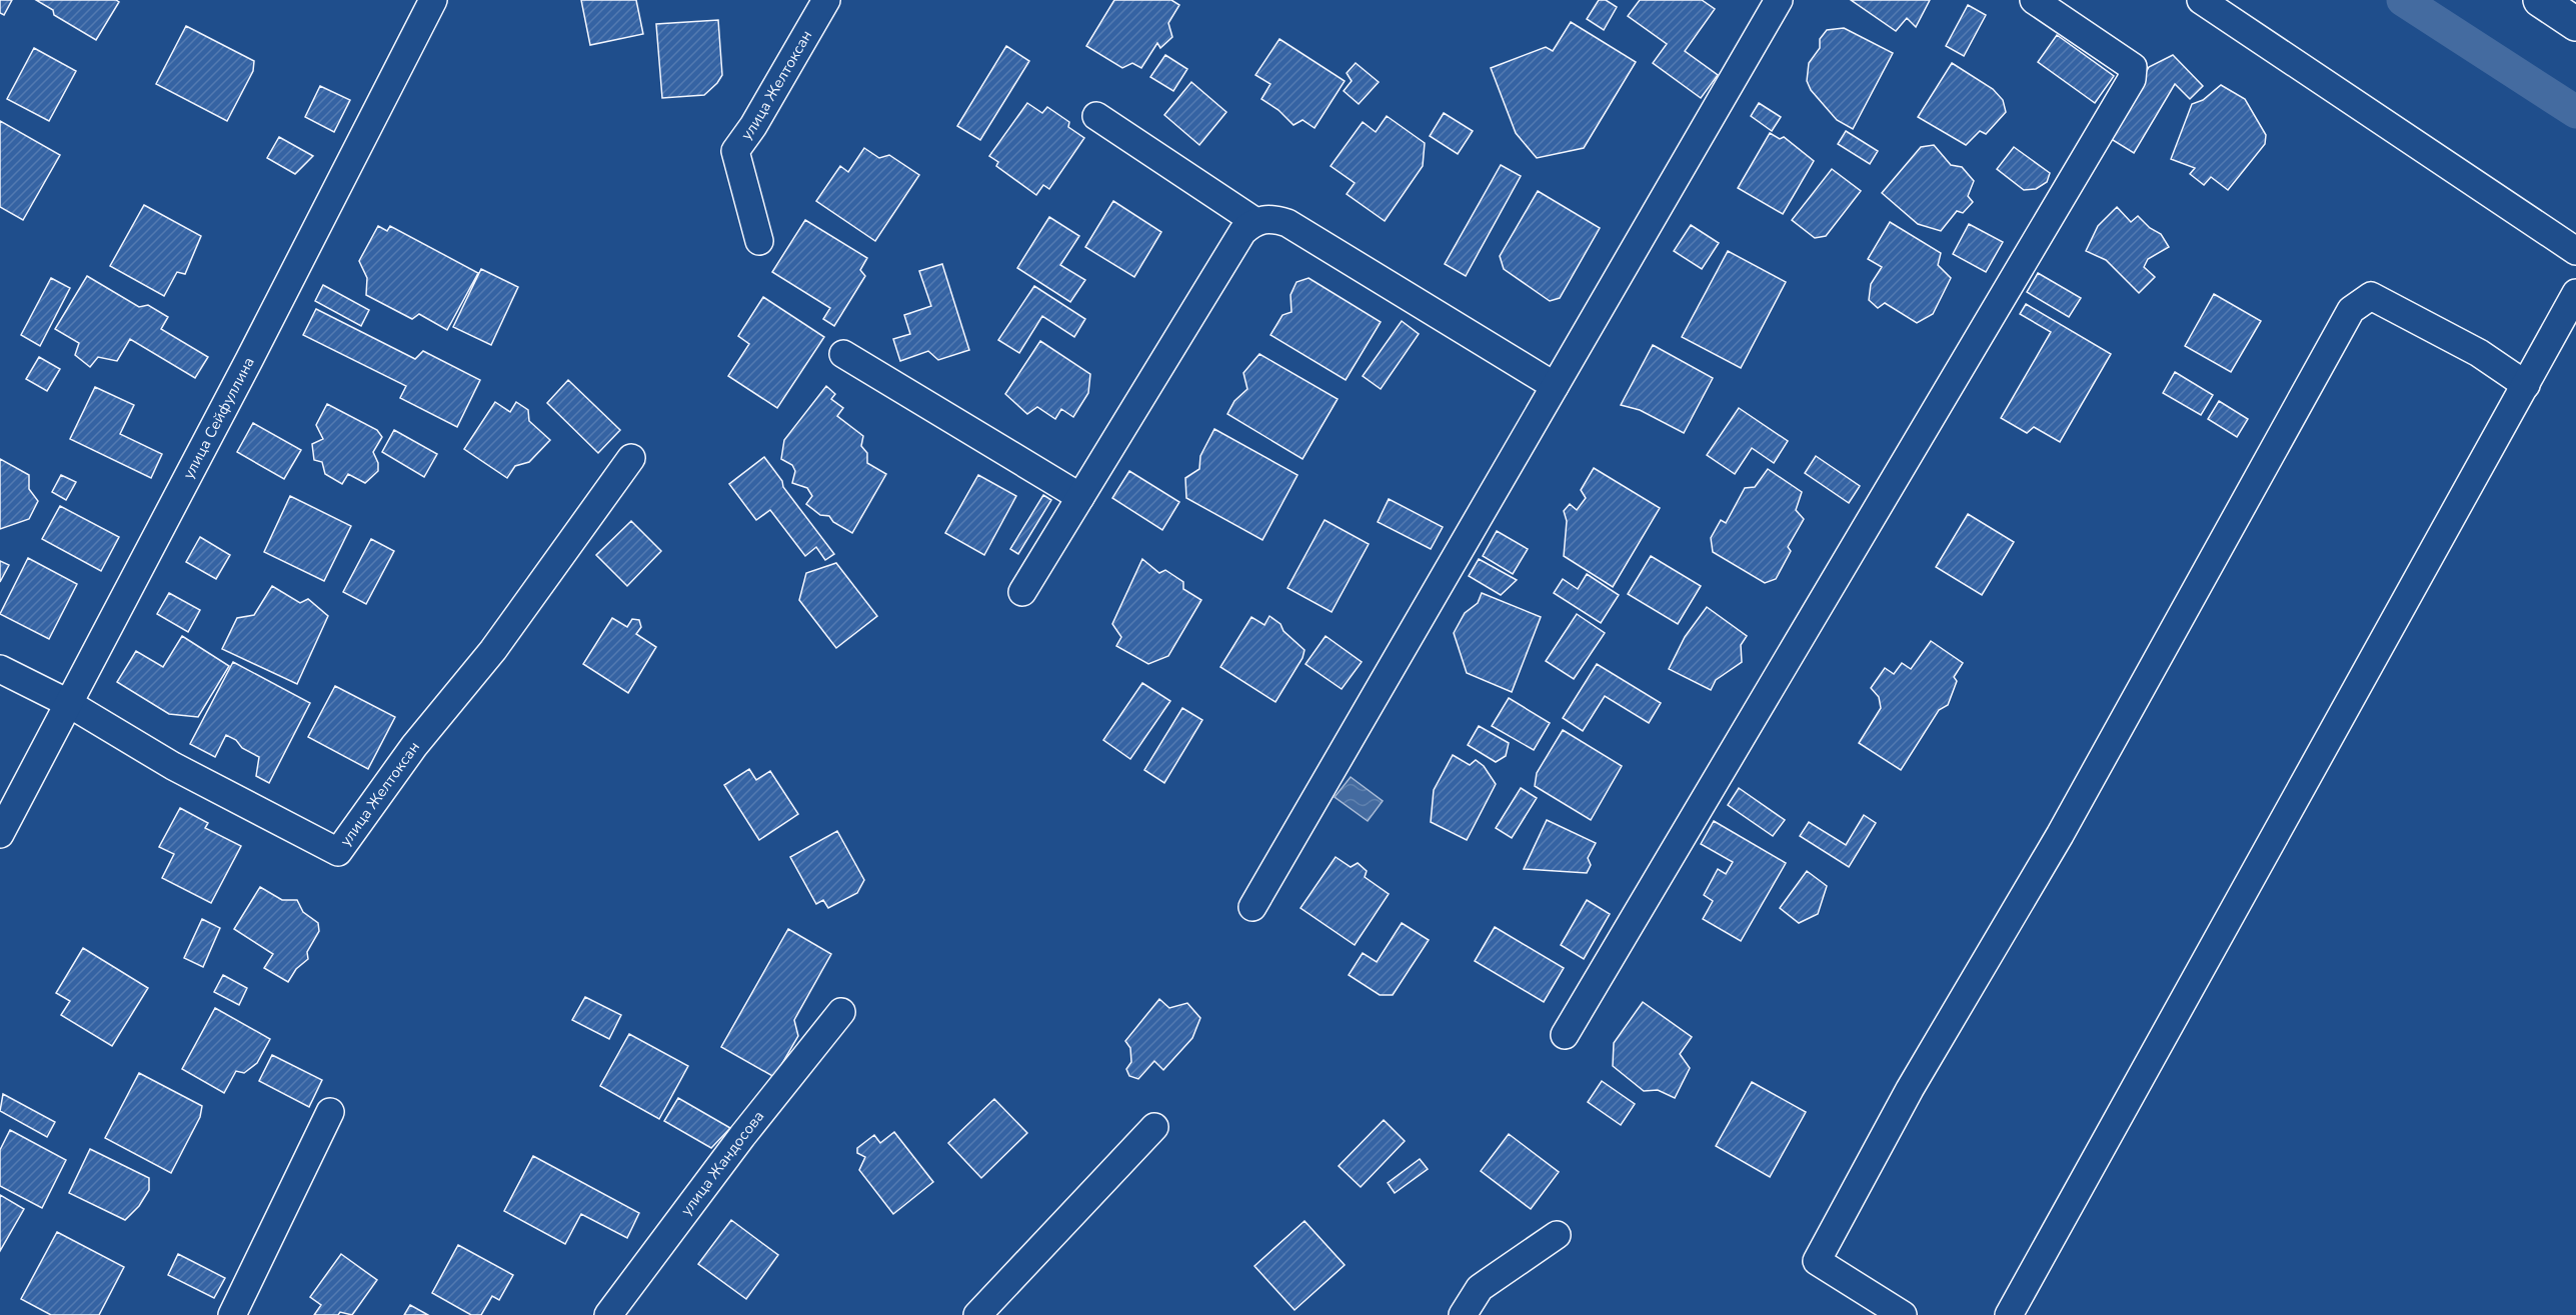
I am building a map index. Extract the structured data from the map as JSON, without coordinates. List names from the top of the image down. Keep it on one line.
{"streets":{"street":["улица Желтоксан","улица Сейфуллина","улица Жандосова"]},"crossings":[["улица Желтоксан","улица Сейфуллина"]]}
